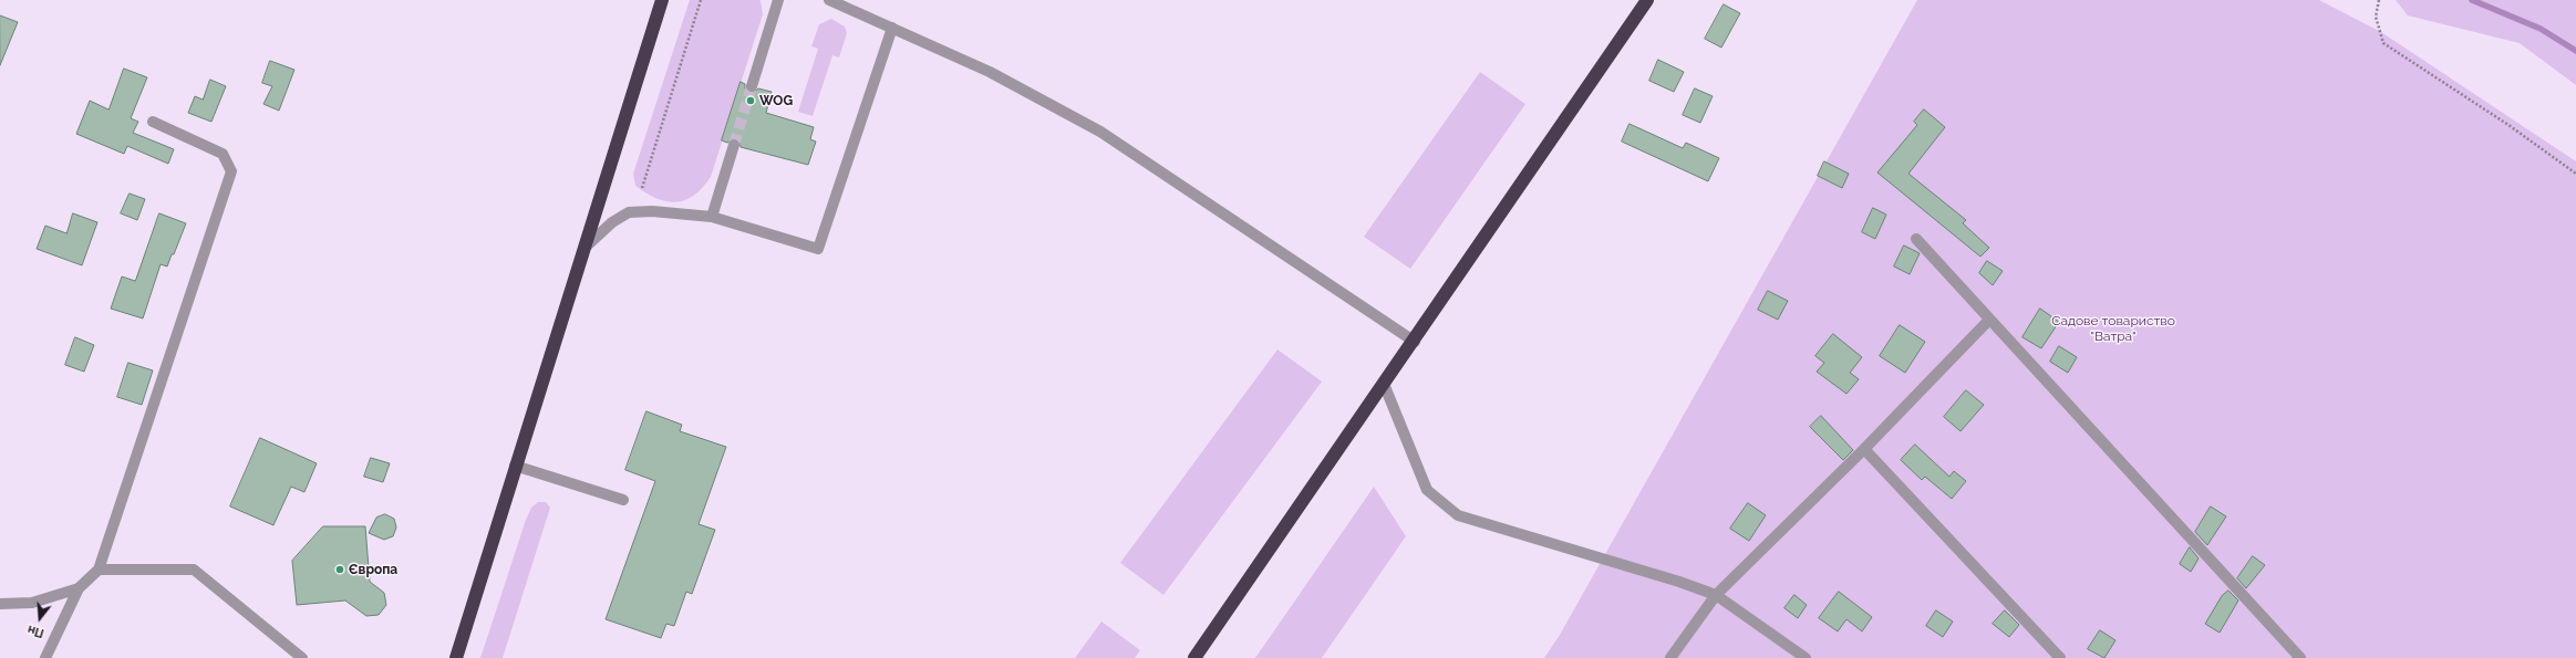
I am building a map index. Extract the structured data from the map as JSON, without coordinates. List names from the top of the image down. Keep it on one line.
{"parks":["Садове товариство \"Ватра\""],"places":["WOG","Європа"],"north":"bottom"}
